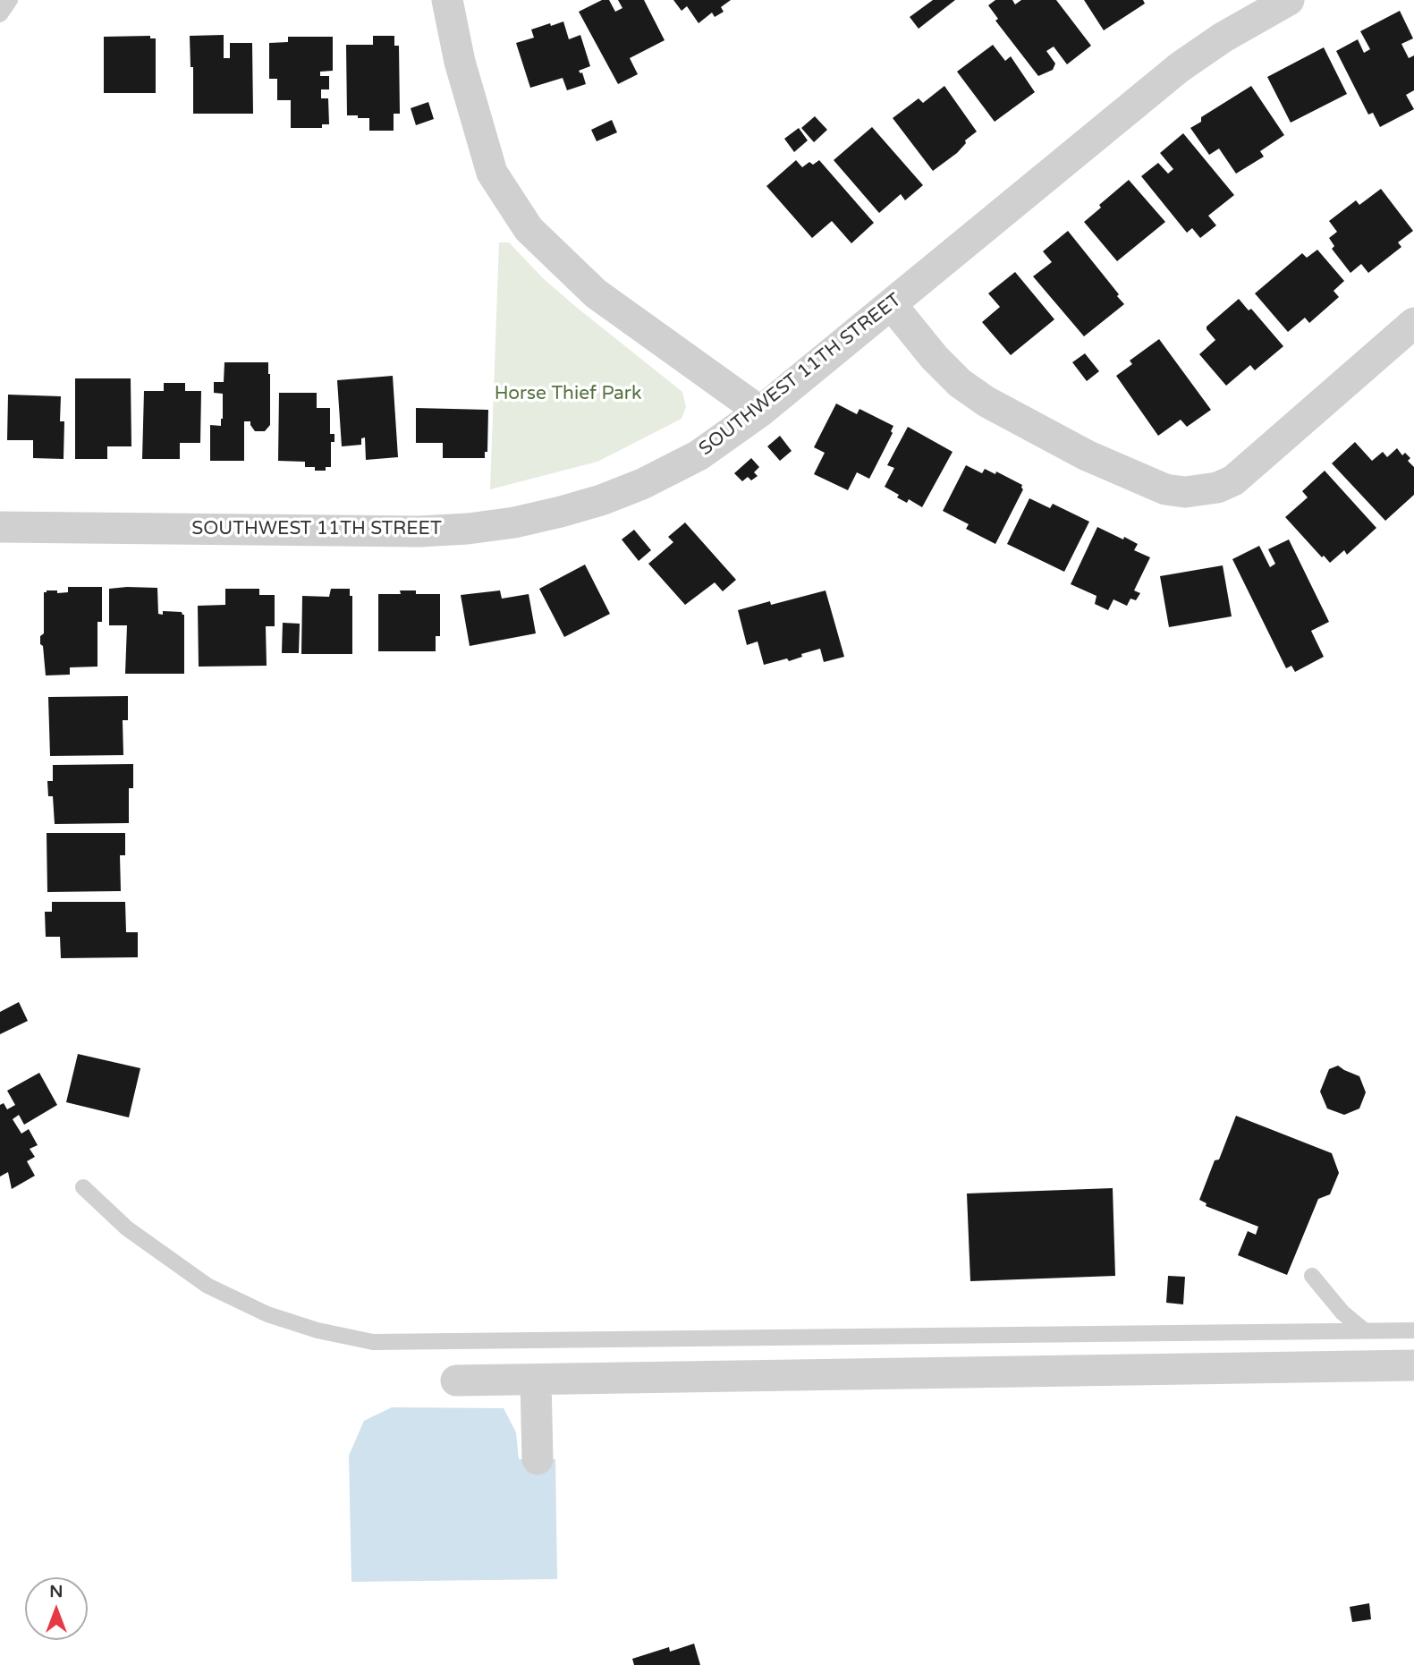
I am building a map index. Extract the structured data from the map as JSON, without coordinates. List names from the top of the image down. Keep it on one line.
{"streets":{"street":["SOUTHWEST 11TH STREET"]},"parks":["Horse Thief Park"],"north":"top"}
